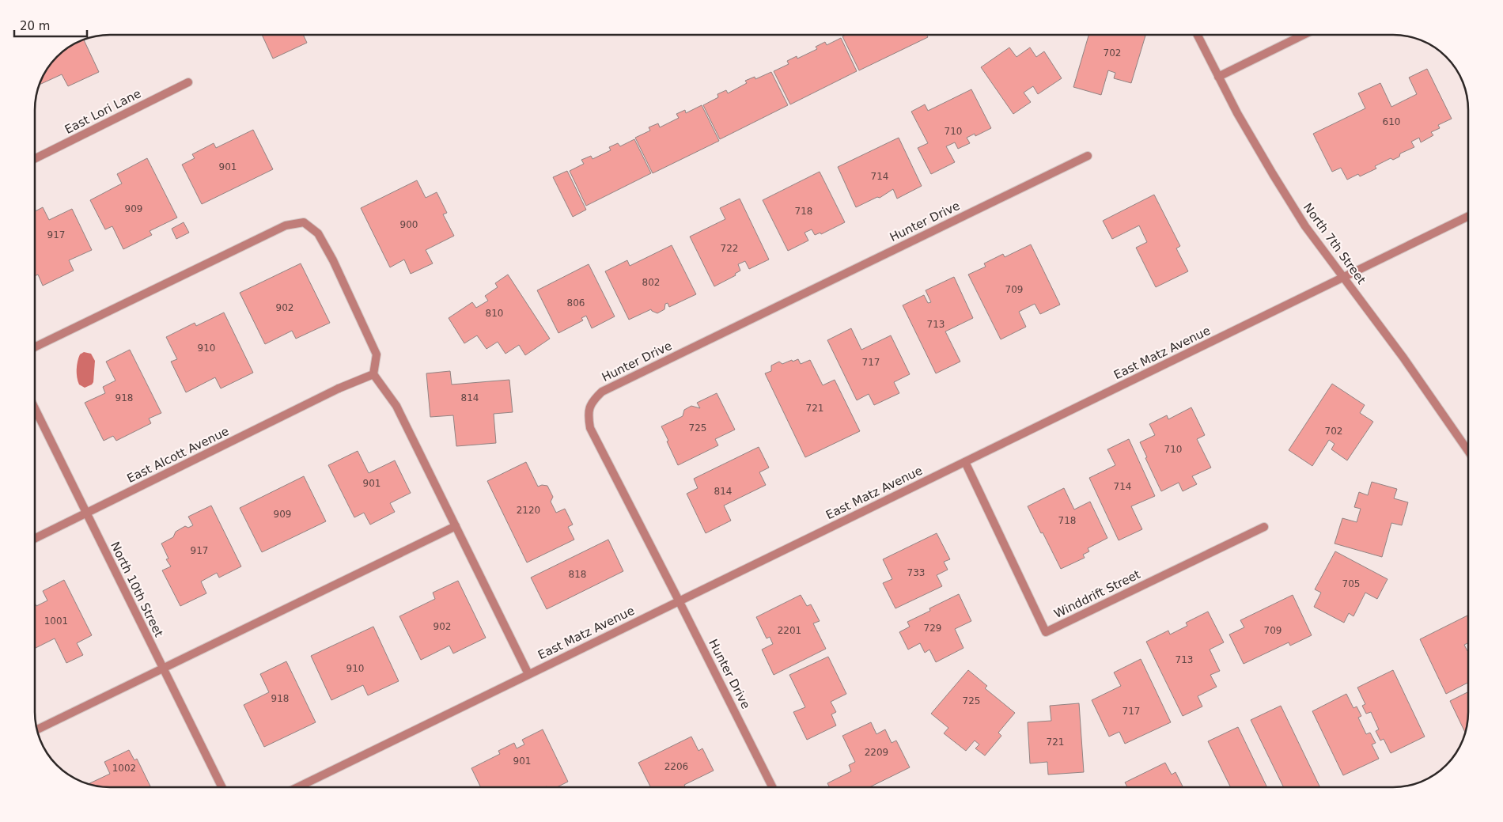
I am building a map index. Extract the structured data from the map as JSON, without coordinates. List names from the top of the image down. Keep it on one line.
{"streets":{"street":["East Lori Lane","Hunter Drive","North 7th Street","East Matz Avenue","East Alcott Avenue","North 10th Street","Winddrift Street"]},"crossings":[["Hunter Drive","East Matz Avenue"],["North 7th Street","East Matz Avenue"],["East Matz Avenue","Winddrift Street"],["East Alcott Avenue","North 10th Street"]],"house_numbers":["702","610","710","901","714","909","718","900","917","722","802","709","806","902","810","713","910","717","918","814","721","725","702","710","901","714","814","2120","909","718","917","733","818","705","1001","902","729","2201","709","713","910","918","725","717","721","2209","901","2206","1002"],"scale_bar":"20 m"}
